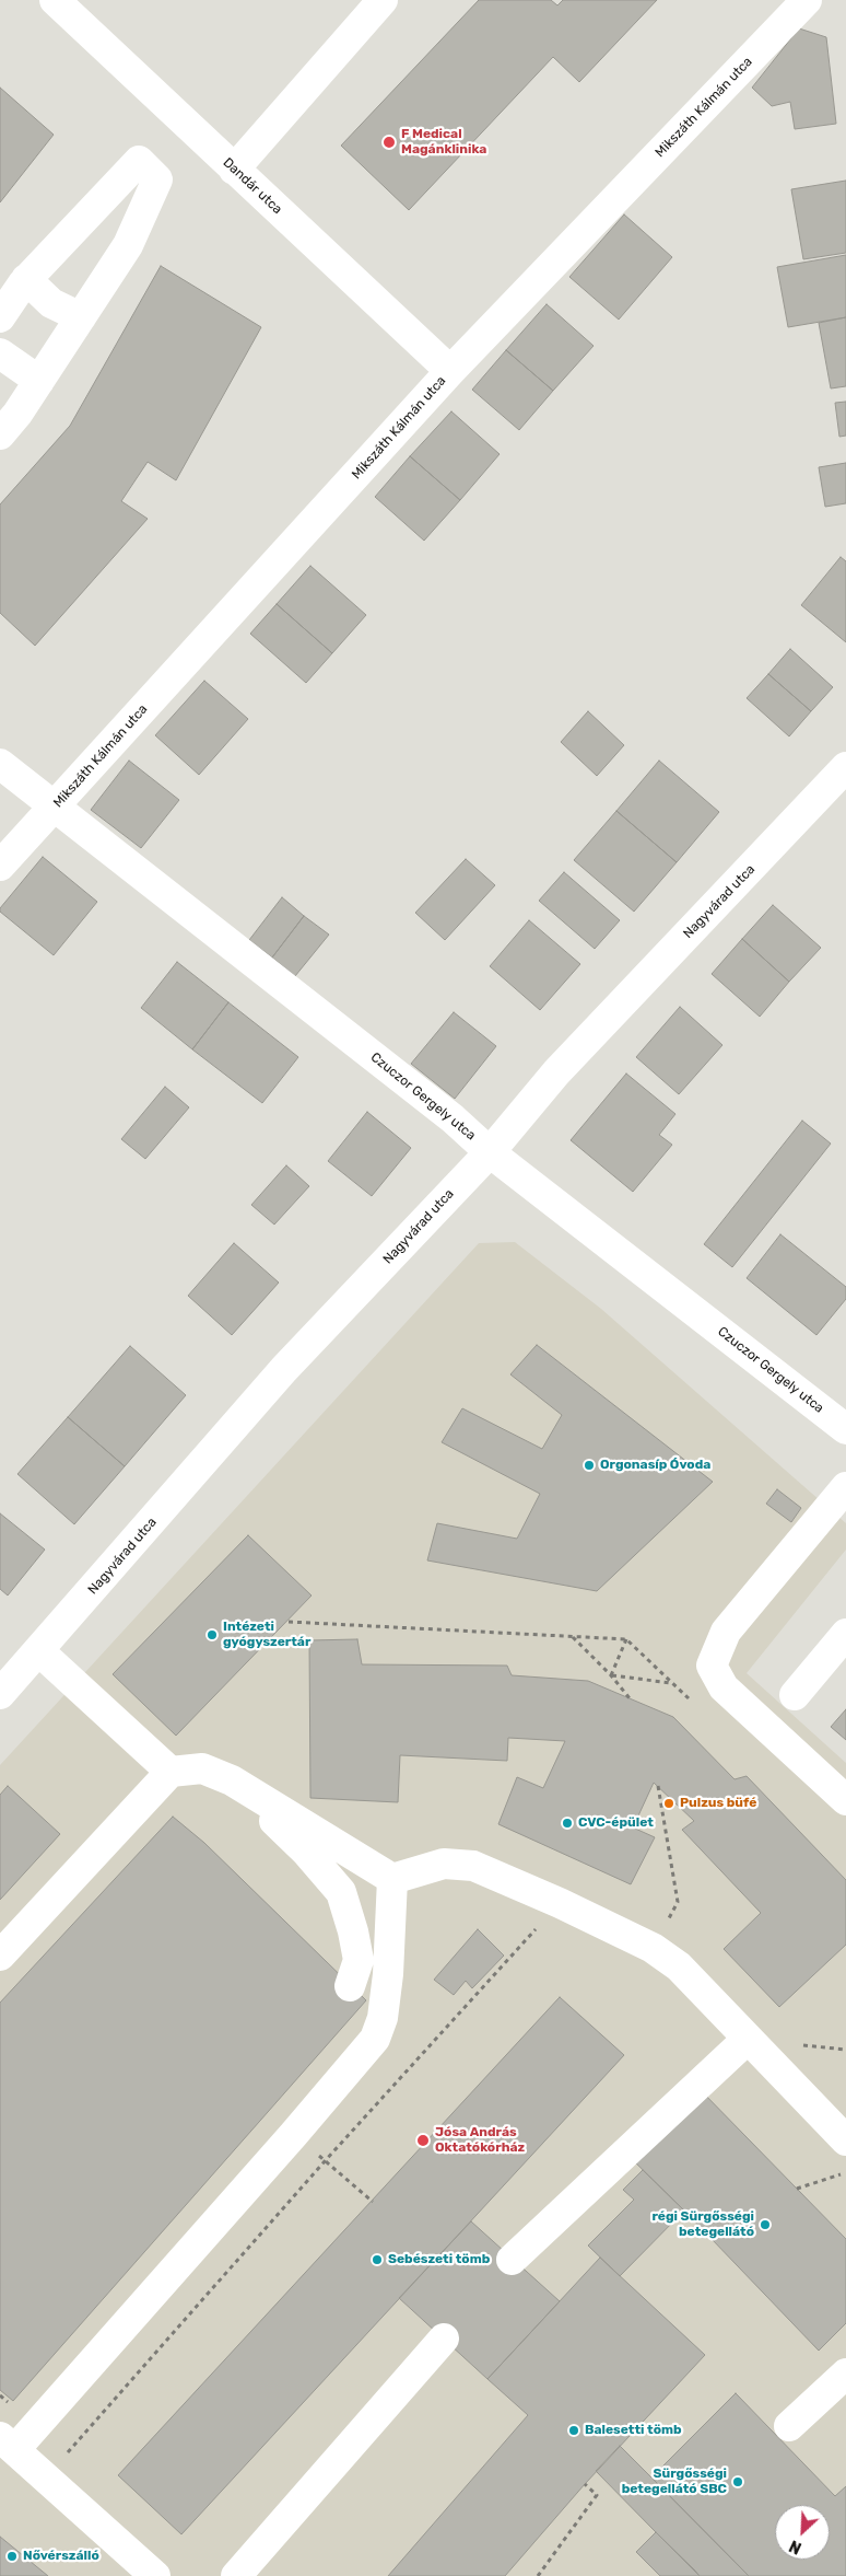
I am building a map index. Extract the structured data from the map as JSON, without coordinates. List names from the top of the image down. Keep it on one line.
{"streets":{"street":["Mikszáth Kálmán utca","Dandár utca","Nagyvárad utca","Czuczor Gergely utca"]},"crossings":[["Mikszáth Kálmán utca","Dandár utca"],["Mikszáth Kálmán utca","Czuczor Gergely utca"],["Nagyvárad utca","Czuczor Gergely utca"]],"places":["F Medical Magánklinika","Orgonasíp Óvoda","Intézeti gyógyszertár","Pulzus büfé","CVC-épület","Jósa András Oktatókórház","régi Sürgősségi betegellátó","Sebészeti tömb","Balesetti tömb","Sürgősségi betegellátó SBC","Nővérszálló"],"north":"bottom left"}
